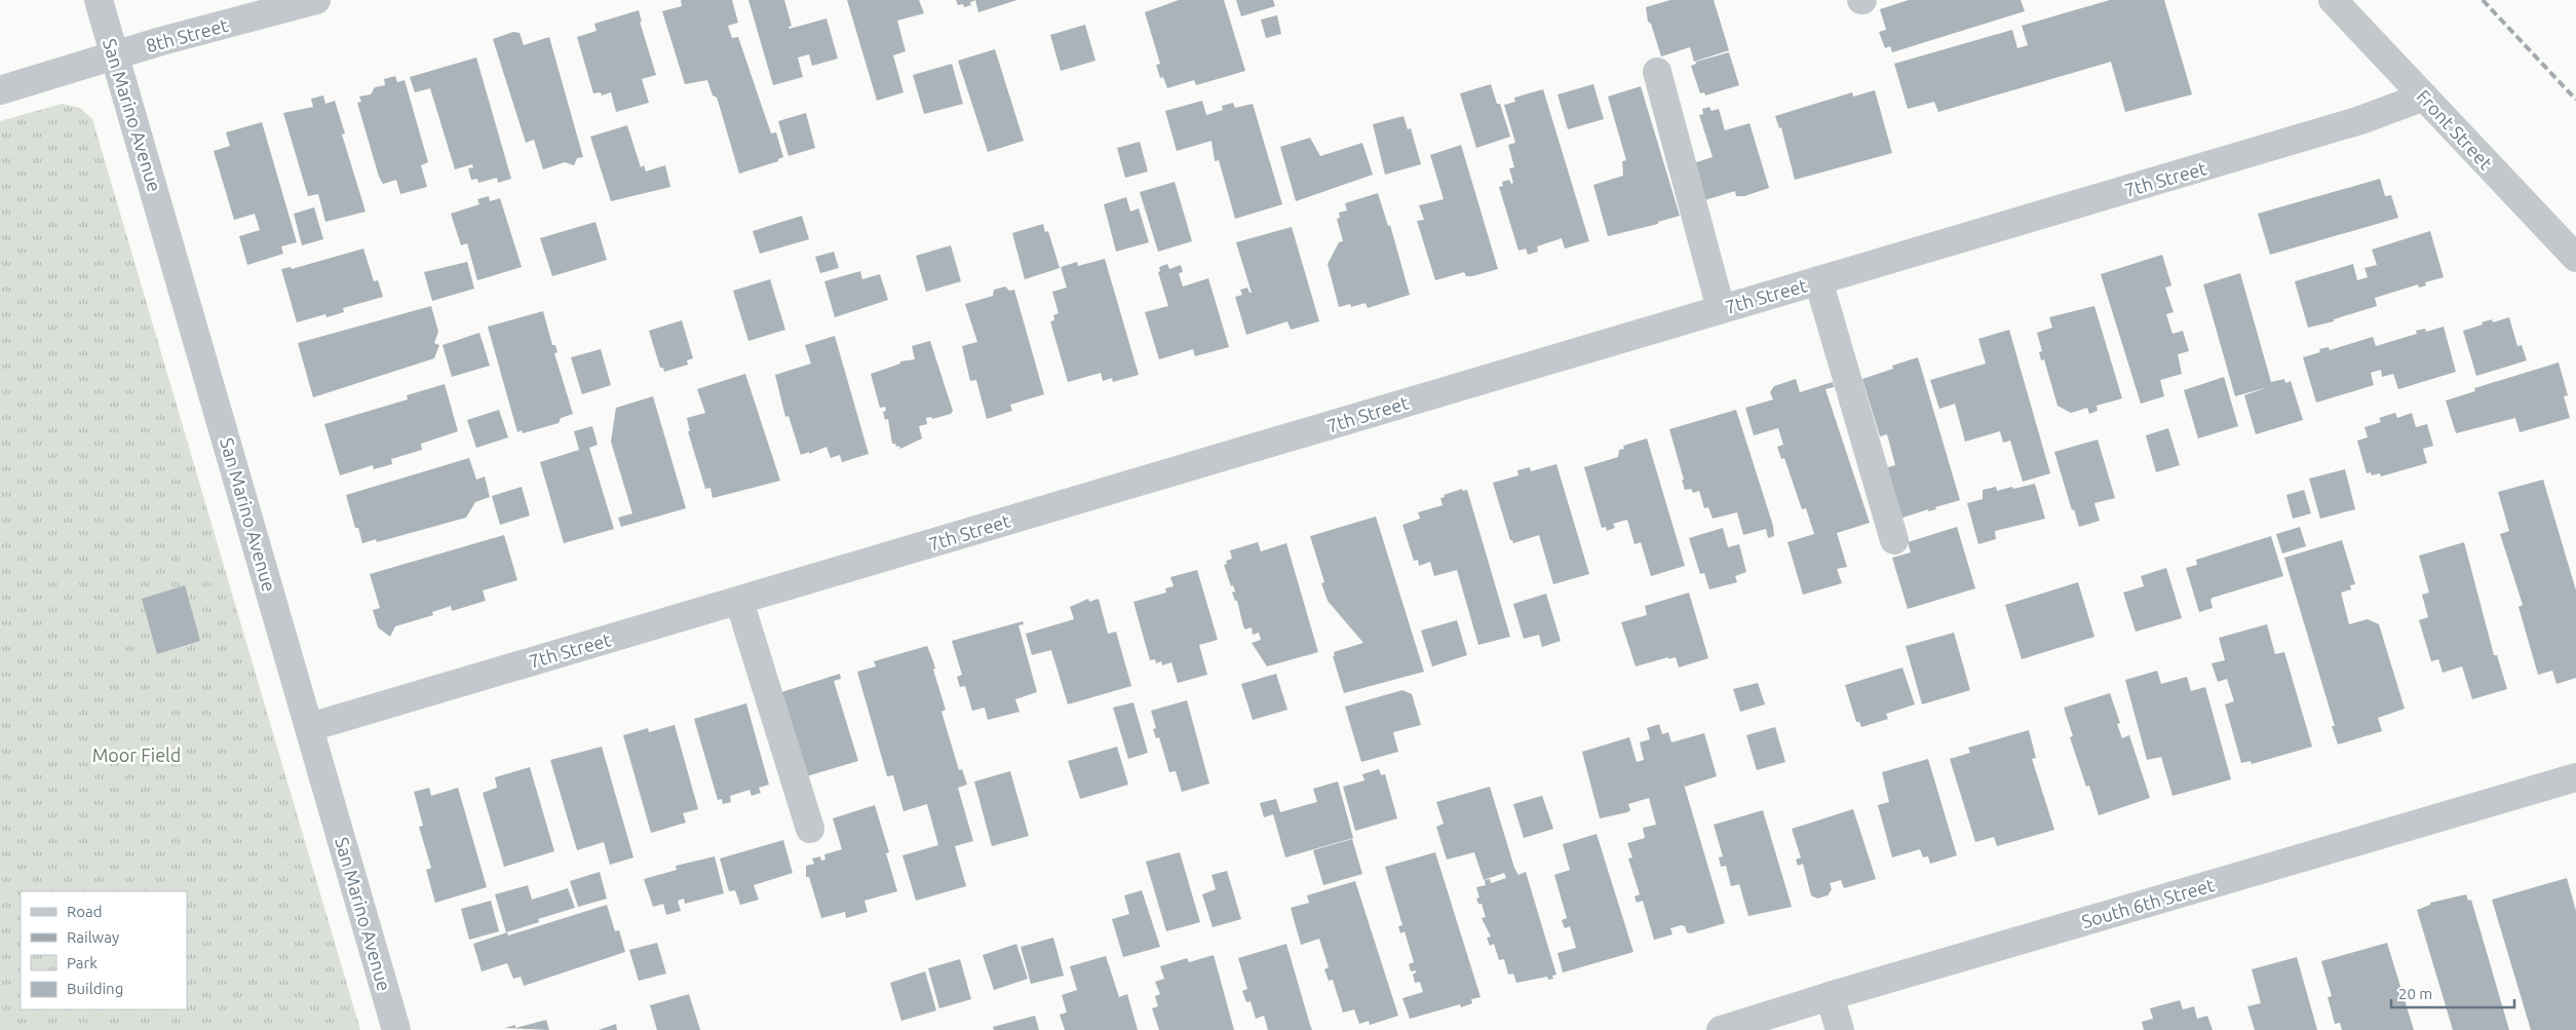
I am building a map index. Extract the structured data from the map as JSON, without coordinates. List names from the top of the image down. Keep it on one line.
{"streets":{"street":["8th Street","San Marino Avenue","Front Street","7th Street","South 6th Street"]},"crossings":[["8th Street","San Marino Avenue"],["San Marino Avenue","7th Street"],["Front Street","7th Street"]],"parks":["Moor Field"],"legend":["Road","Railway","Park","Building"],"scale_bar":"20 m"}
